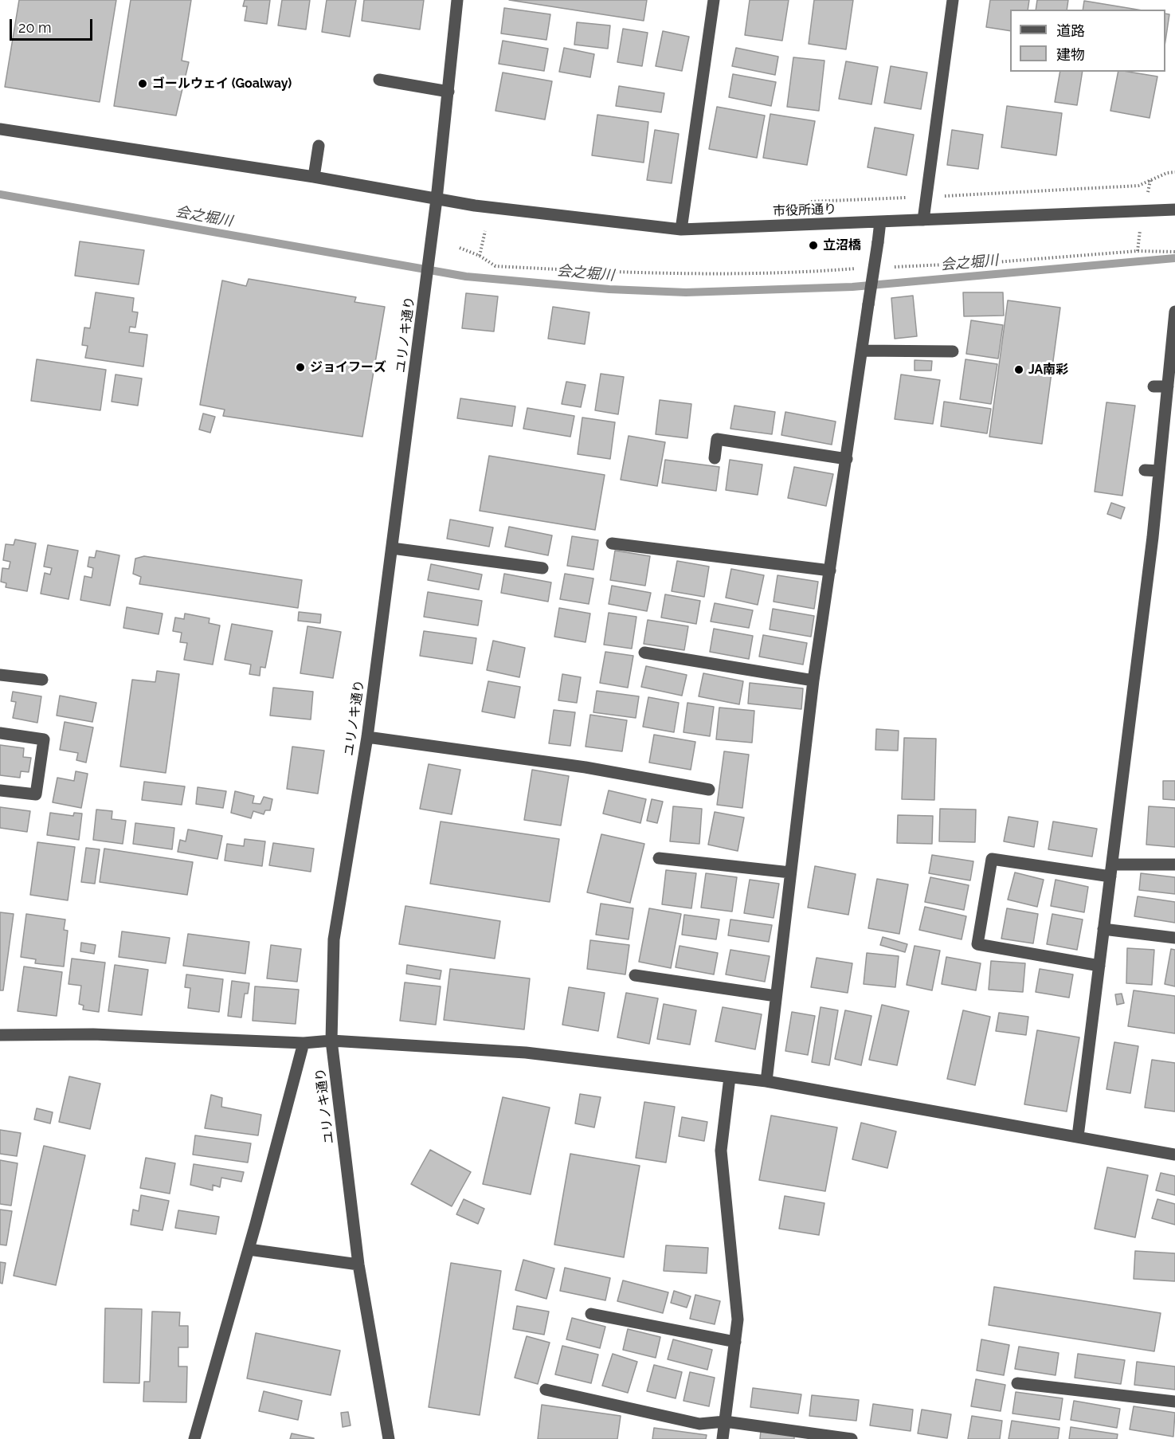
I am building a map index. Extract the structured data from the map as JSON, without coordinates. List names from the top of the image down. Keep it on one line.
{"streets":{"street":["市役所通り","ユリノキ通り"]},"crossings":[["市役所通り","ユリノキ通り"]],"water":["会之堀川"],"places":["ゴールウェイ (Goalway)","立沼橋","ジョイフーズ","JA南彩"],"legend":["道路","建物"],"scale_bar":"20 m"}
